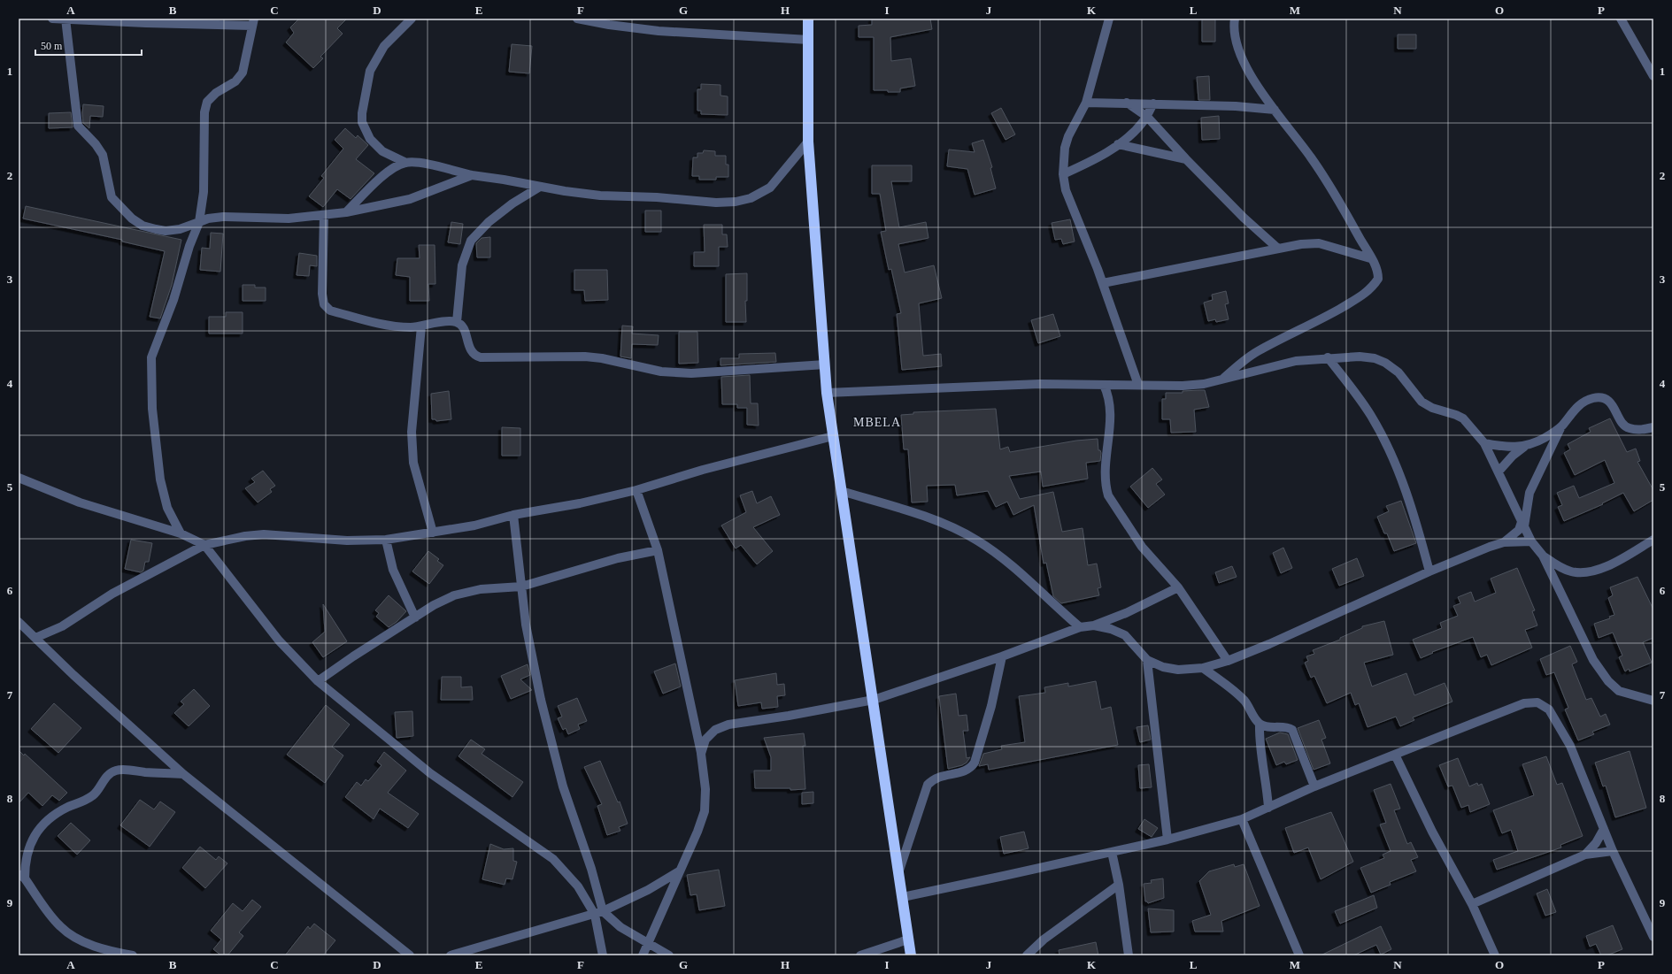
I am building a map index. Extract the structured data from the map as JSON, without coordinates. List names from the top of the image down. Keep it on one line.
{"districts":["MBELA"],"scale_bar":"50 m","grid":{"columns":["A","B","C","D","E","F","G","H","I","J","K","L","M","N","O","P"],"rows":["1","2","3","4","5","6","7","8","9"]}}
